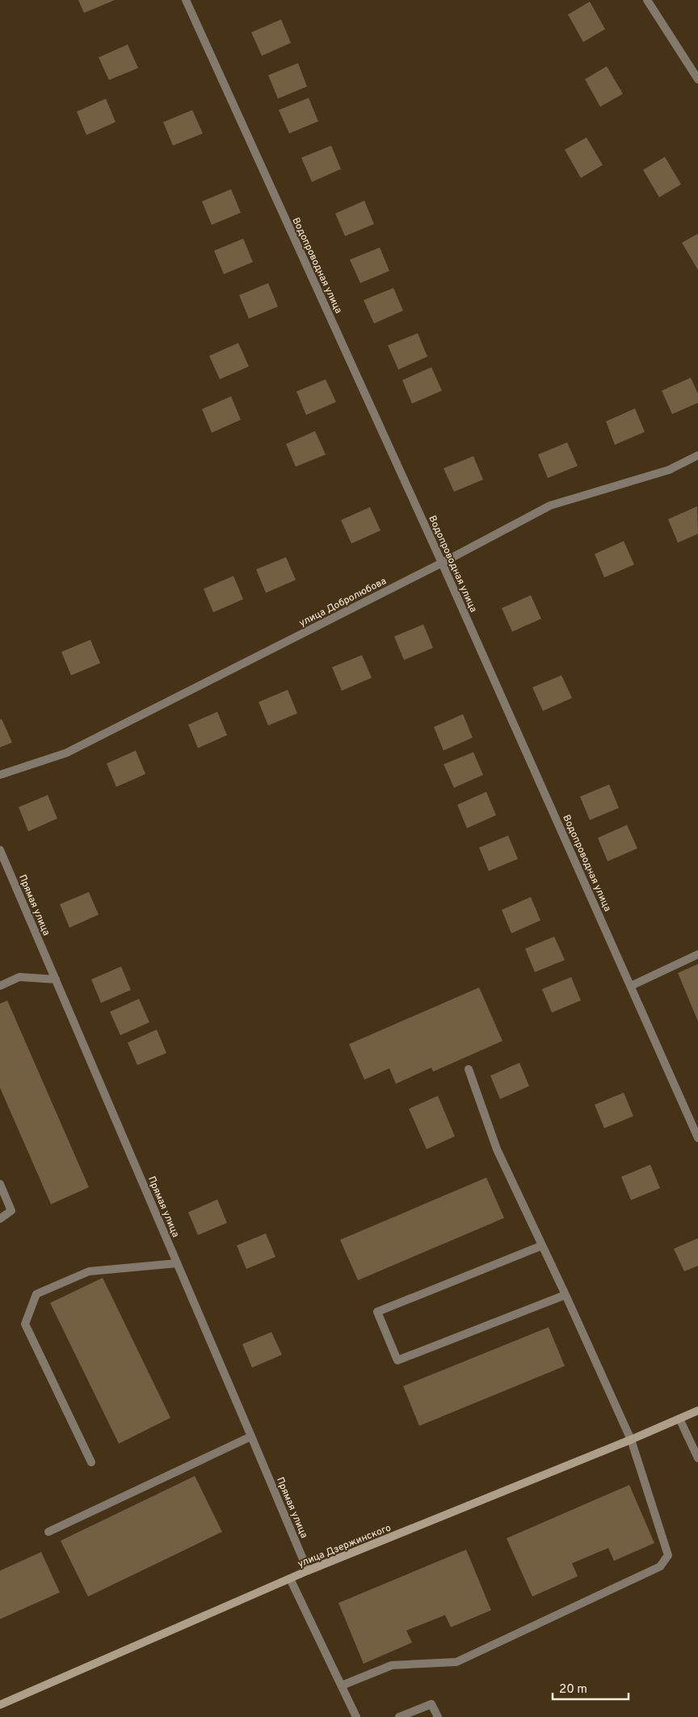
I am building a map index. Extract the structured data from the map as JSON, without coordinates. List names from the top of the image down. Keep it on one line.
{"streets":{"main road":["улица Дзержинского"],"street":["Водопроводная улица","улица Добролюбова","Прямая улица"]},"crossings":[["Водопроводная улица","улица Добролюбова"],["Прямая улица","улица Дзержинского"]],"scale_bar":"20 m"}
